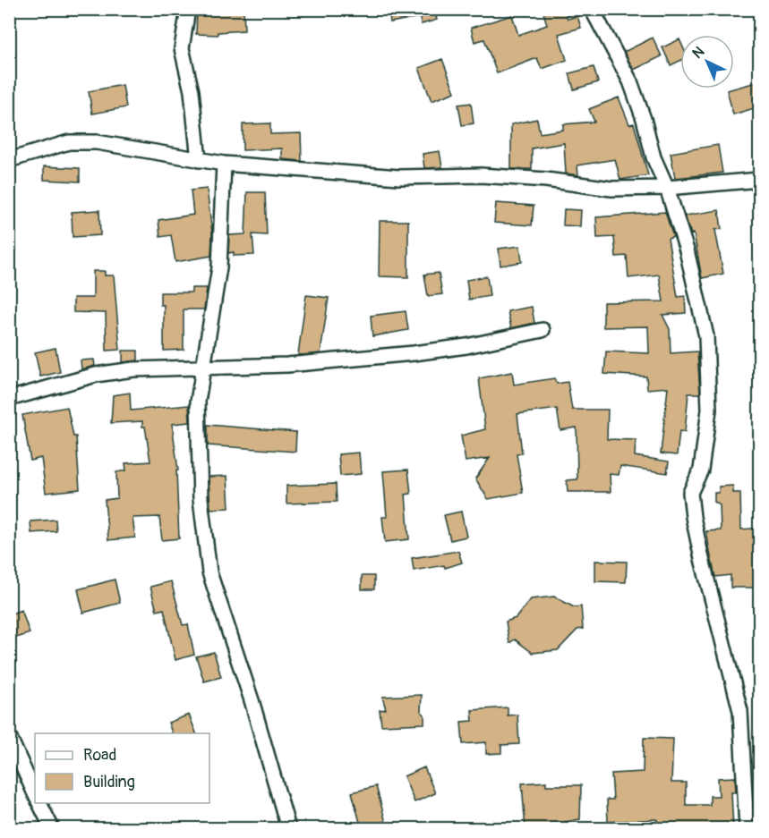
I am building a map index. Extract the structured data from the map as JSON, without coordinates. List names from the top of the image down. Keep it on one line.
{"legend":["Road","Building"],"north":"top left"}
